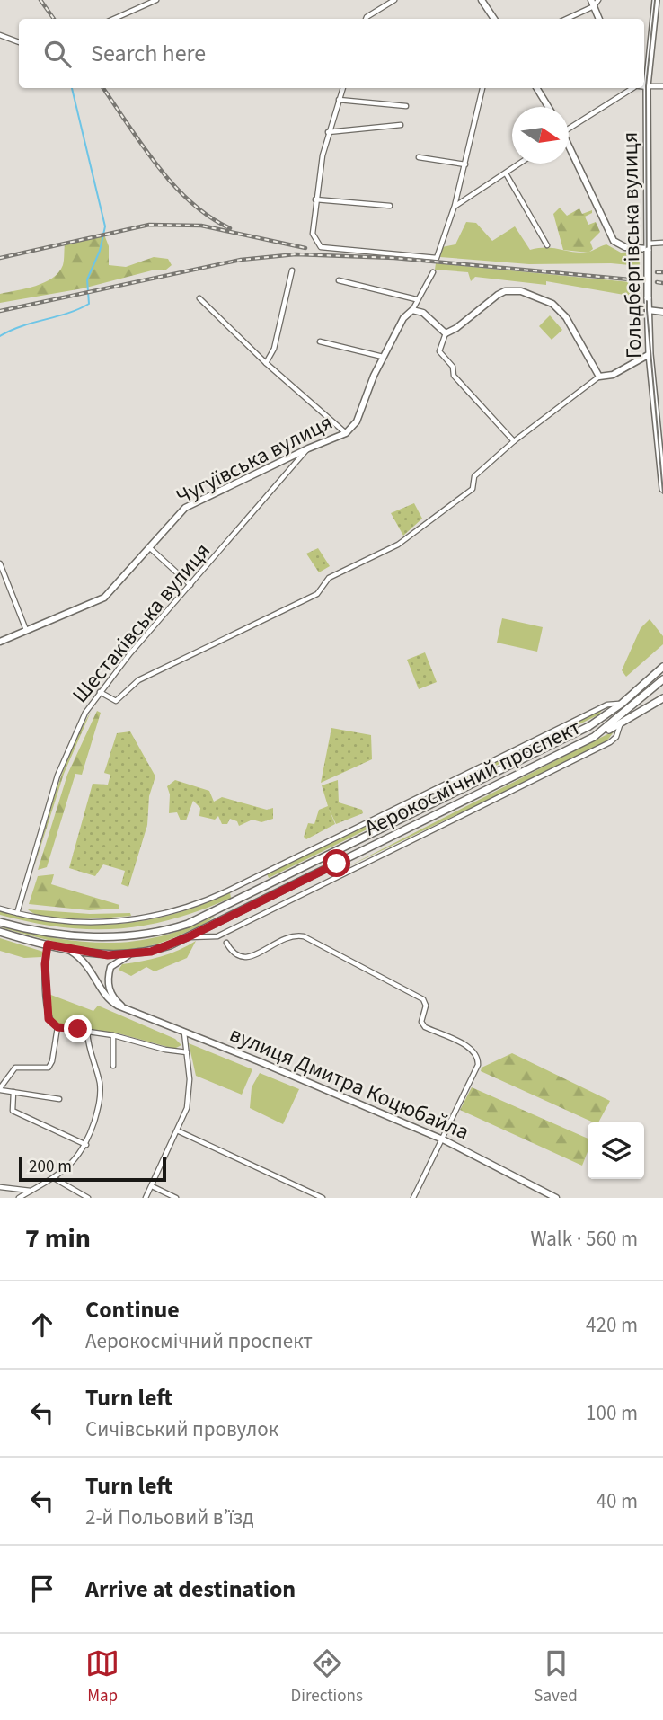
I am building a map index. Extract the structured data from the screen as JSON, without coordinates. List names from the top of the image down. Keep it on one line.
{"streets":{"main road":["Гольдбергівська вулиця","Аерокосмічний проспект"],"street":["Чугуївська вулиця","Шестаківська вулиця","вулиця Дмитра Коцюбайла"]},"crossings":[["Чугуївська вулиця","Шестаківська вулиця"],["Аерокосмічний проспект","вулиця Дмитра Коцюбайла"]],"scale_bar":"200 m","north":"right","page":{"search":"Search here","scale":"200 m","heading":["7 min","Walk · 560 m"],"list":[["Continue","Аерокосмічний проспект","420 m"],["Turn left","Сичівський провулок","100 m"],["Turn left","2-й Польовий в’їзд","40 m"],"Arrive at destination"],"nav":["Map","Directions","Saved"]}}
